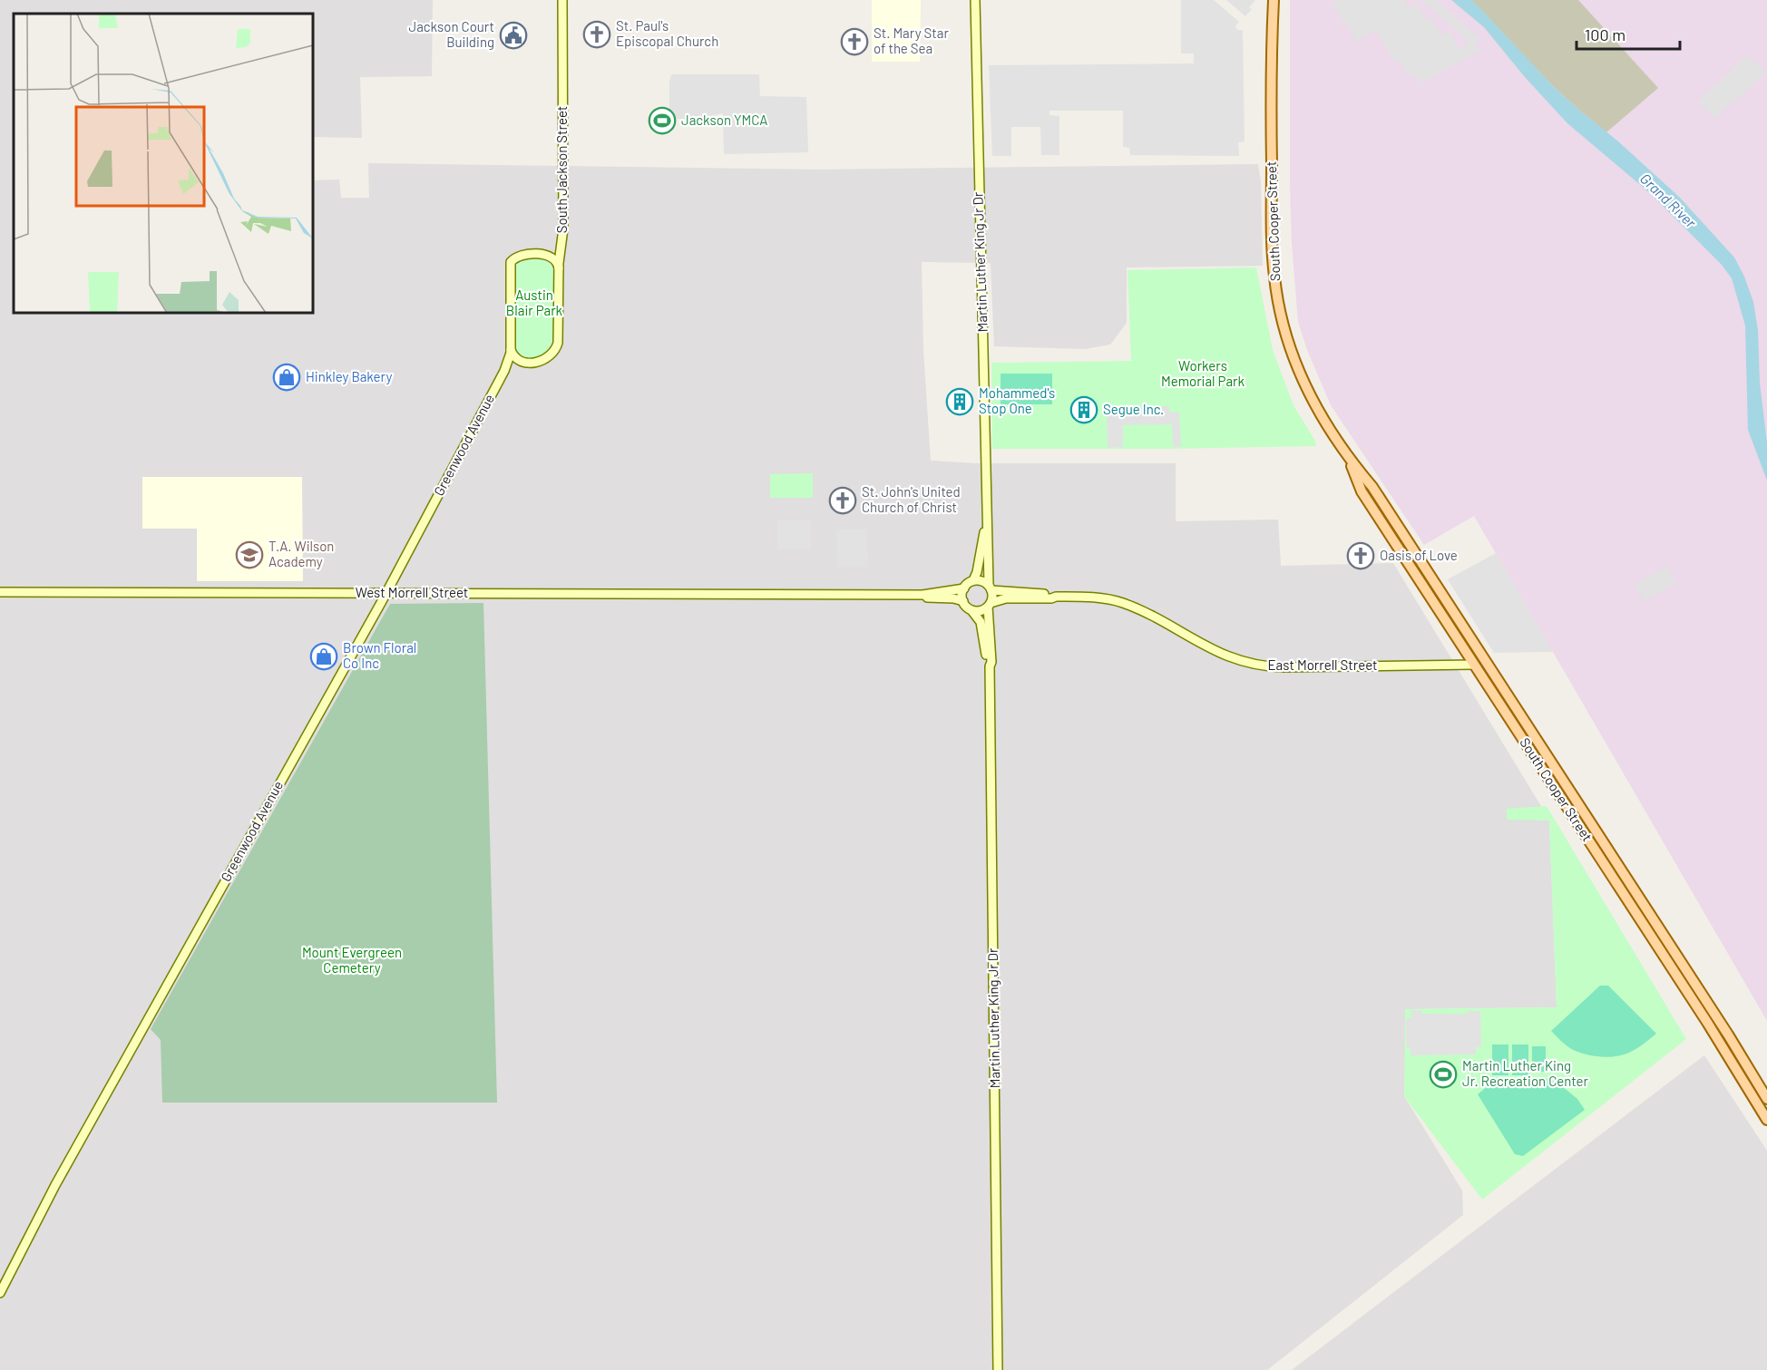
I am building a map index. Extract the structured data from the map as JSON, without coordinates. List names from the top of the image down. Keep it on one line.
{"streets":{"main road":["South Cooper Street"],"street":["South Jackson Street","Martin Luther King Jr Dr","Greenwood Avenue","West Morrell Street","East Morrell Street"]},"crossings":[["South Cooper Street","East Morrell Street"],["Martin Luther King Jr Dr","East Morrell Street"],["Greenwood Avenue","West Morrell Street"]],"water":["Grand River"],"parks":["Austin Blair Park","Workers Memorial Park","Mount Evergreen Cemetery"],"places":{"church":["St. Paul's Episcopal Church","St. Mary Star of the Sea","St. John's United Church of Christ","Oasis of Love"],"public building":["Jackson Court Building"],"sports":["Jackson YMCA","Martin Luther King Jr. Recreation Center"],"shop":["Hinkley Bakery","Brown Floral Co Inc"],"building":["Mohammed's Stop One","Segue Inc."],"school or university":["T.A. Wilson Academy"]},"scale_bar":"100 m"}
